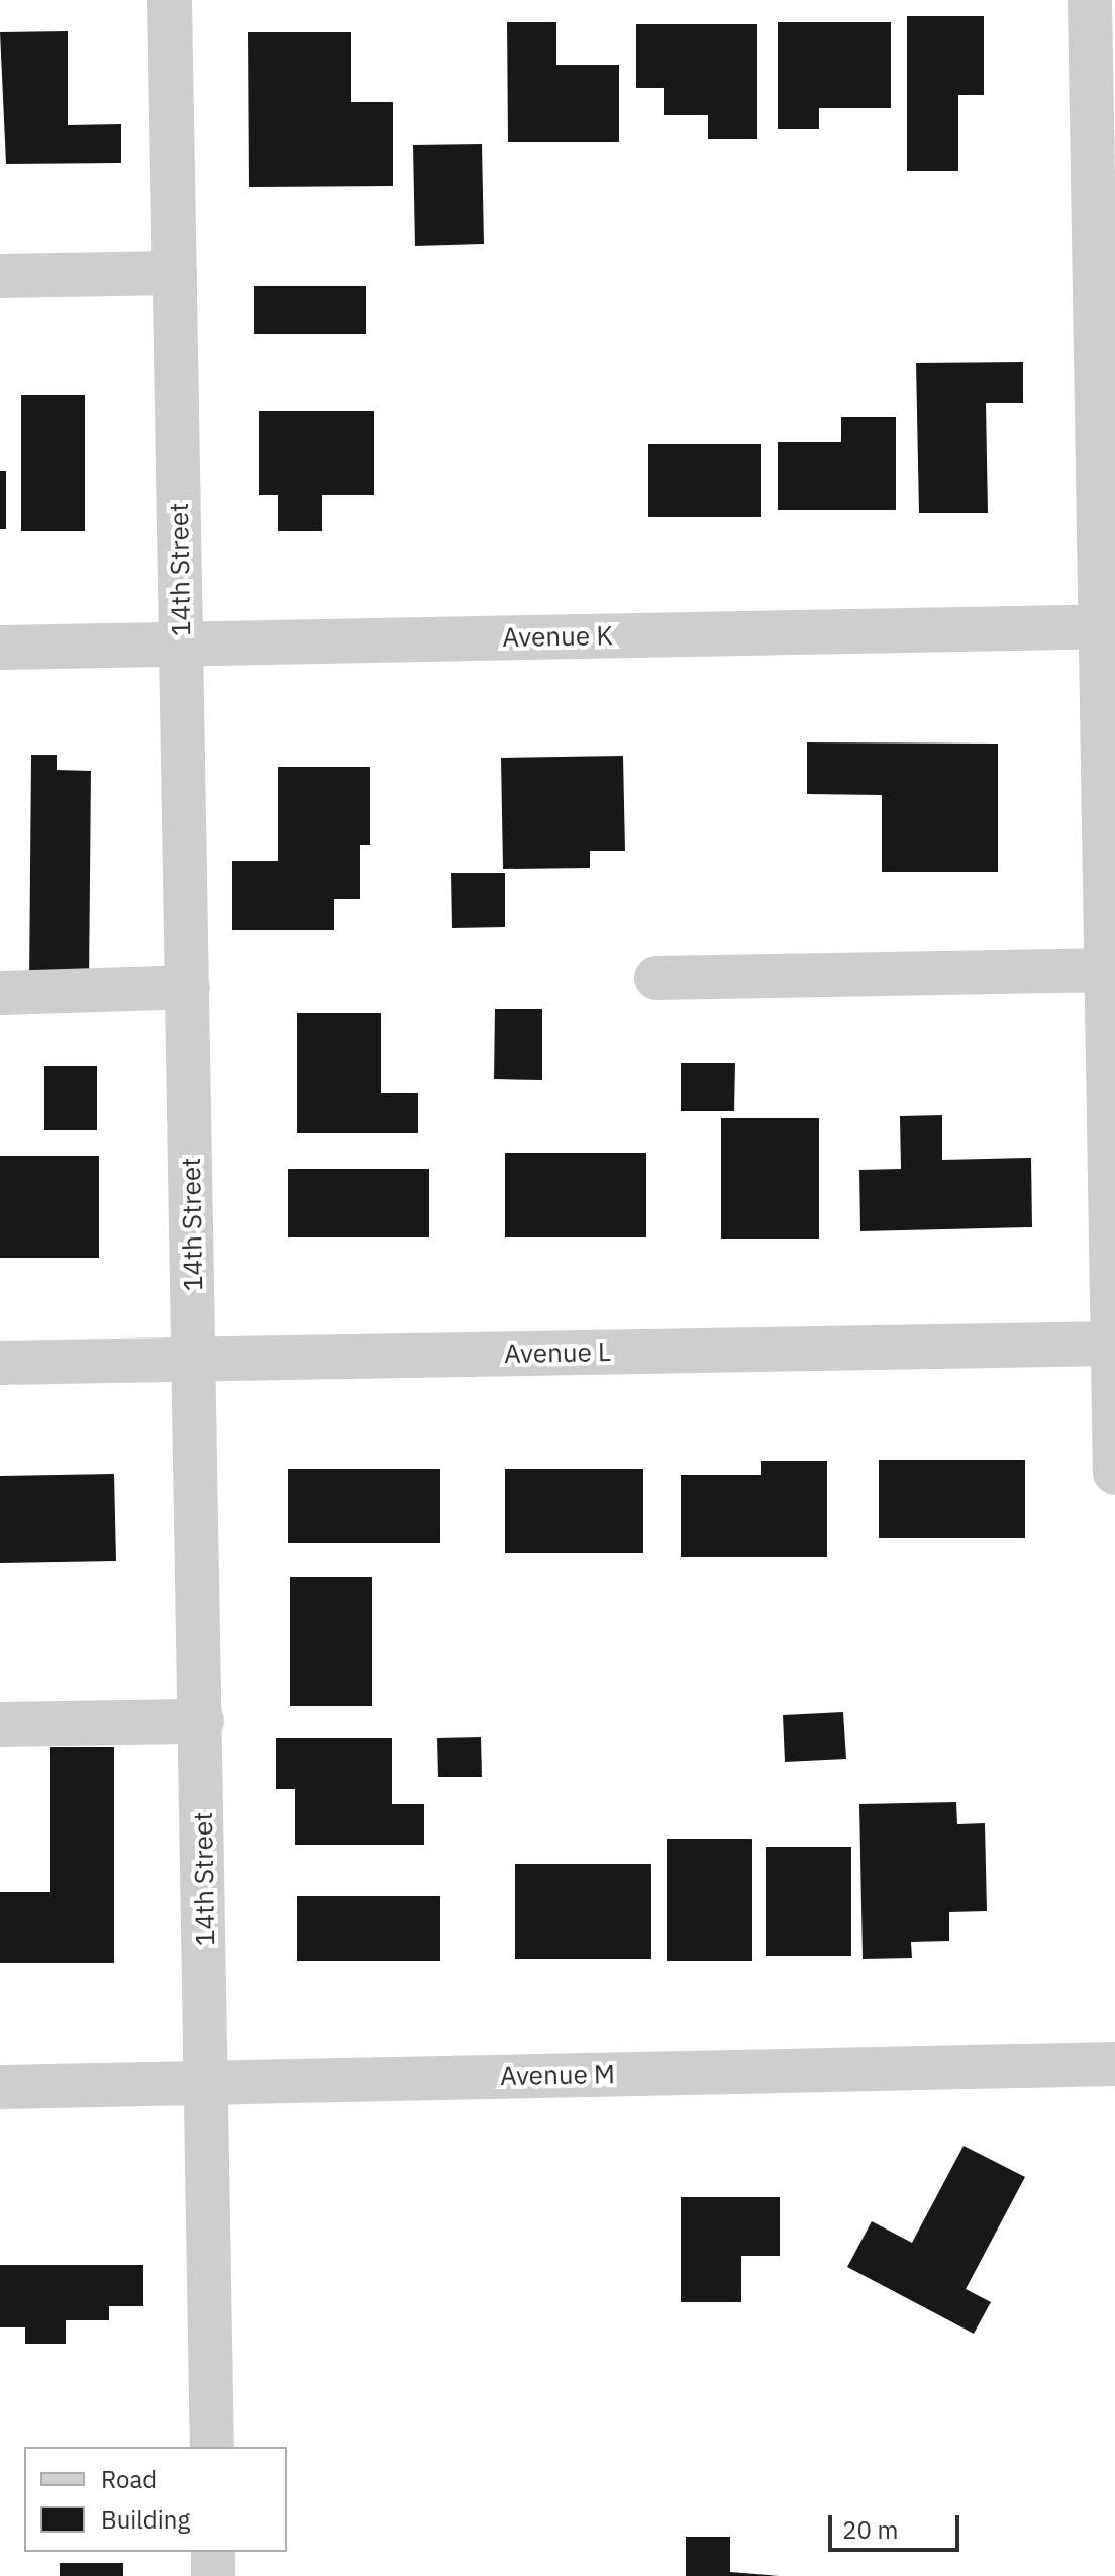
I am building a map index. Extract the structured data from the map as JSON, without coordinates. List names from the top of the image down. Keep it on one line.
{"streets":{"street":["14th Street","Avenue K","Avenue L","Avenue M"]},"crossings":[["14th Street","Avenue K"],["14th Street","Avenue L"],["14th Street","Avenue M"]],"legend":["Road","Building"],"scale_bar":"20 m"}
